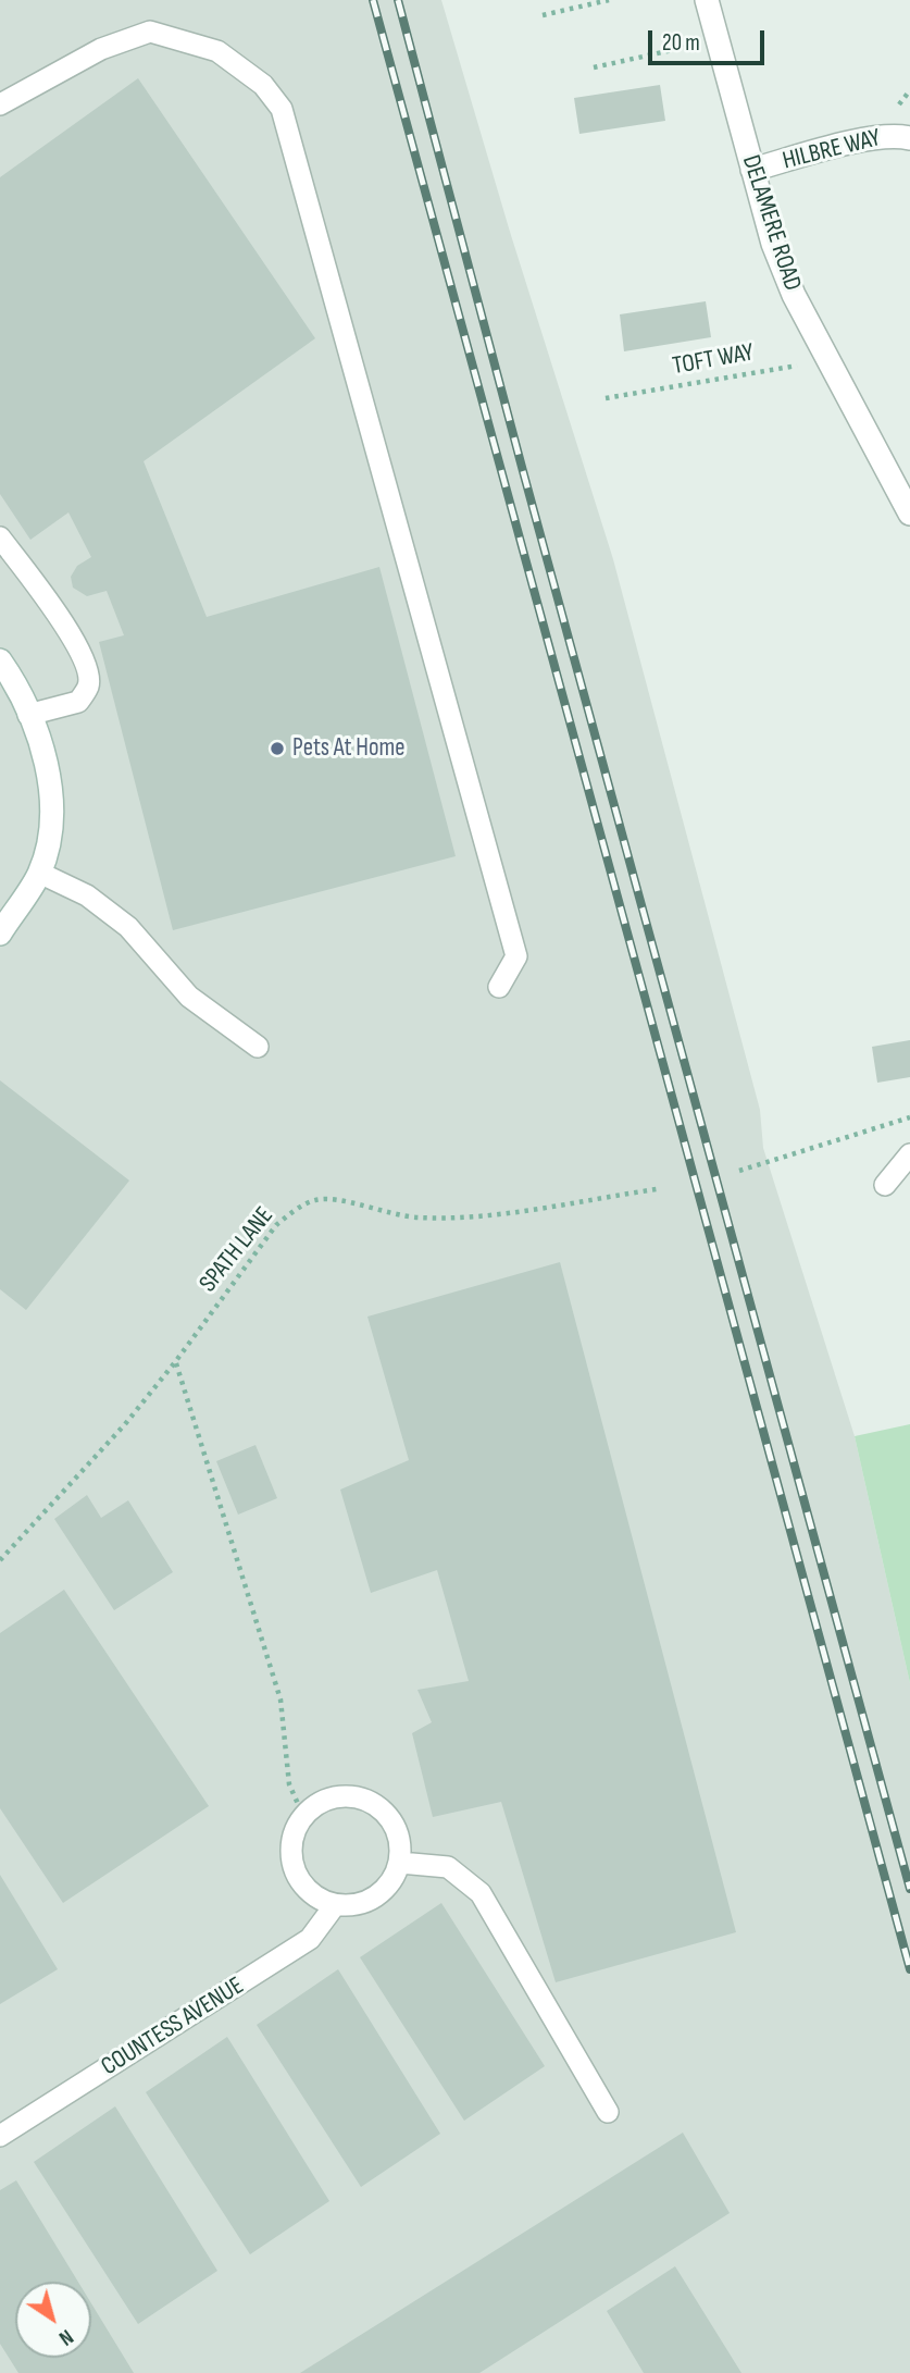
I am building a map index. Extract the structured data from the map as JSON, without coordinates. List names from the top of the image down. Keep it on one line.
{"streets":{"street":["HILBRE WAY","DELAMERE ROAD"],"lane":["COUNTESS AVENUE"],"path":["TOFT WAY","SPATH LANE"]},"crossings":[["HILBRE WAY","DELAMERE ROAD"],["DELAMERE ROAD","TOFT WAY"]],"places":["Pets At Home"],"scale_bar":"20 m","north":"bottom right"}
